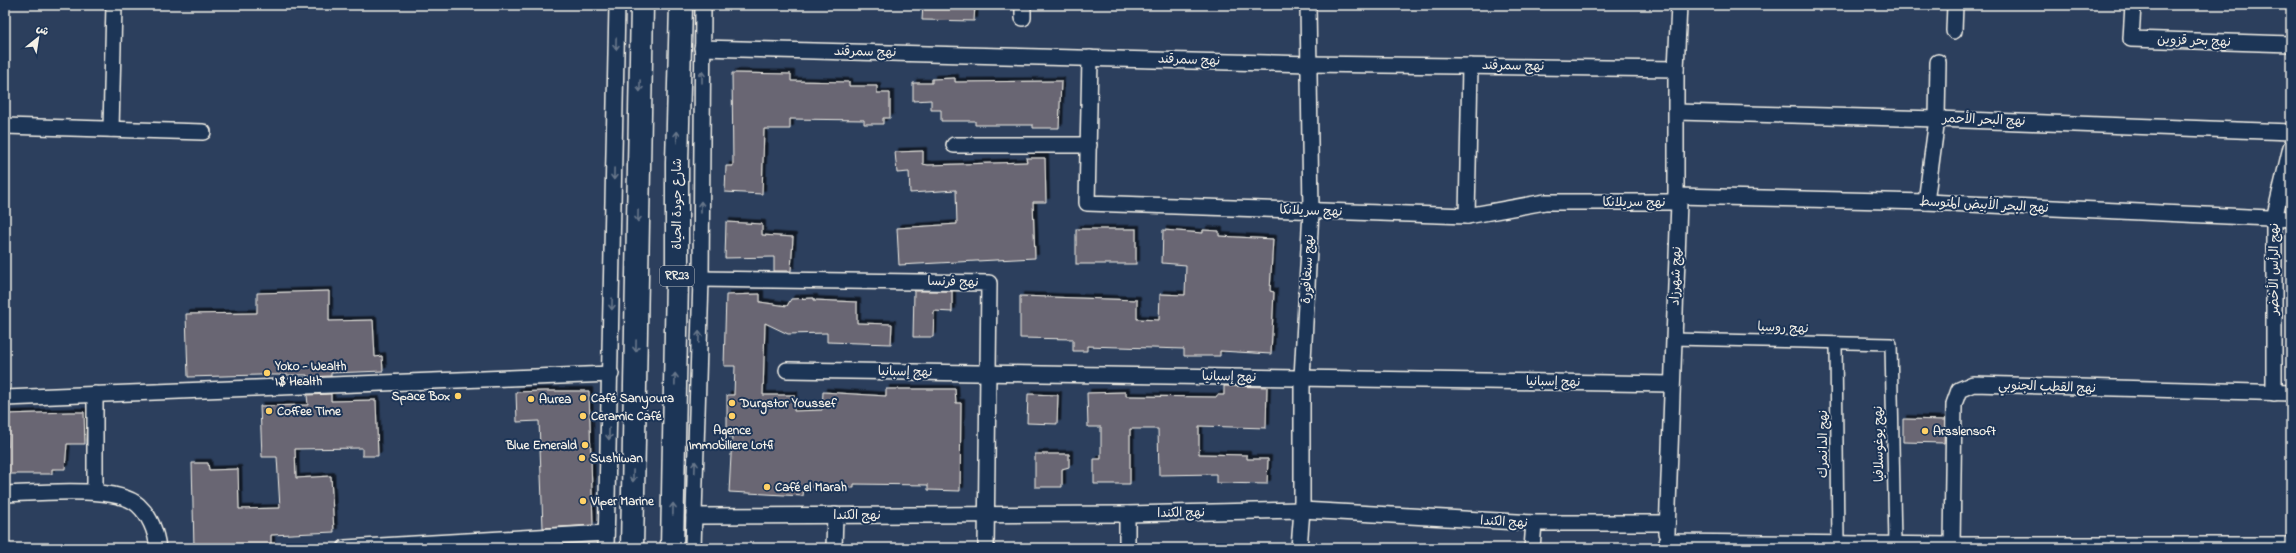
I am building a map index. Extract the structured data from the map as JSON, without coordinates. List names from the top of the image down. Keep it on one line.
{"streets":{"highway":["شارع جودة الحياة","RR23"],"street":["نهج بحر قزوين","نهج سمرقند","نهج البحر الأحمر","نهج سريلانكا","نهج البحر الأبيض المتوسط","نهج سنغافورة","نهج الرأس الأخضر","نهج شهرزاد","نهج فرنسا","نهج روسيا","نهج إسبانيا","نهج القطب الجنوبي","نهج الدانمرك","نهج يوغوسلافيا","نهج الكندا"]},"crossings":[["نهج سمرقند","نهج سريلانكا"],["نهج سمرقند","نهج سنغافورة"],["نهج سمرقند","نهج شهرزاد"],["نهج البحر الأحمر","نهج شهرزاد"],["نهج سريلانكا","نهج البحر الأبيض المتوسط"],["نهج سريلانكا","نهج سنغافورة"],["نهج سريلانكا","نهج شهرزاد"],["نهج البحر الأبيض المتوسط","نهج الرأس الأخضر"],["نهج البحر الأبيض المتوسط","نهج شهرزاد"],["نهج سنغافورة","نهج إسبانيا"],["نهج سنغافورة","نهج الكندا"],["نهج الرأس الأخضر","نهج القطب الجنوبي"],["نهج شهرزاد","نهج روسيا"],["نهج شهرزاد","نهج إسبانيا"],["نهج شهرزاد","نهج الكندا"],["نهج فرنسا","نهج إسبانيا"],["نهج فرنسا","نهج الكندا"],["نهج روسيا","نهج الدانمرك"],["نهج روسيا","نهج يوغوسلافيا"]],"places":["Yoko - Wealth I$ Health","Space Box","Café Sanyoura","Aurea","Durgstor Youssef","Coffee Time","Ceramic Café","Agence Immobiliere Lotfi","Arsslensoft","Blue Emerald","Sushiwan","Café el Marah","Viper Marine"],"north":"top right"}
